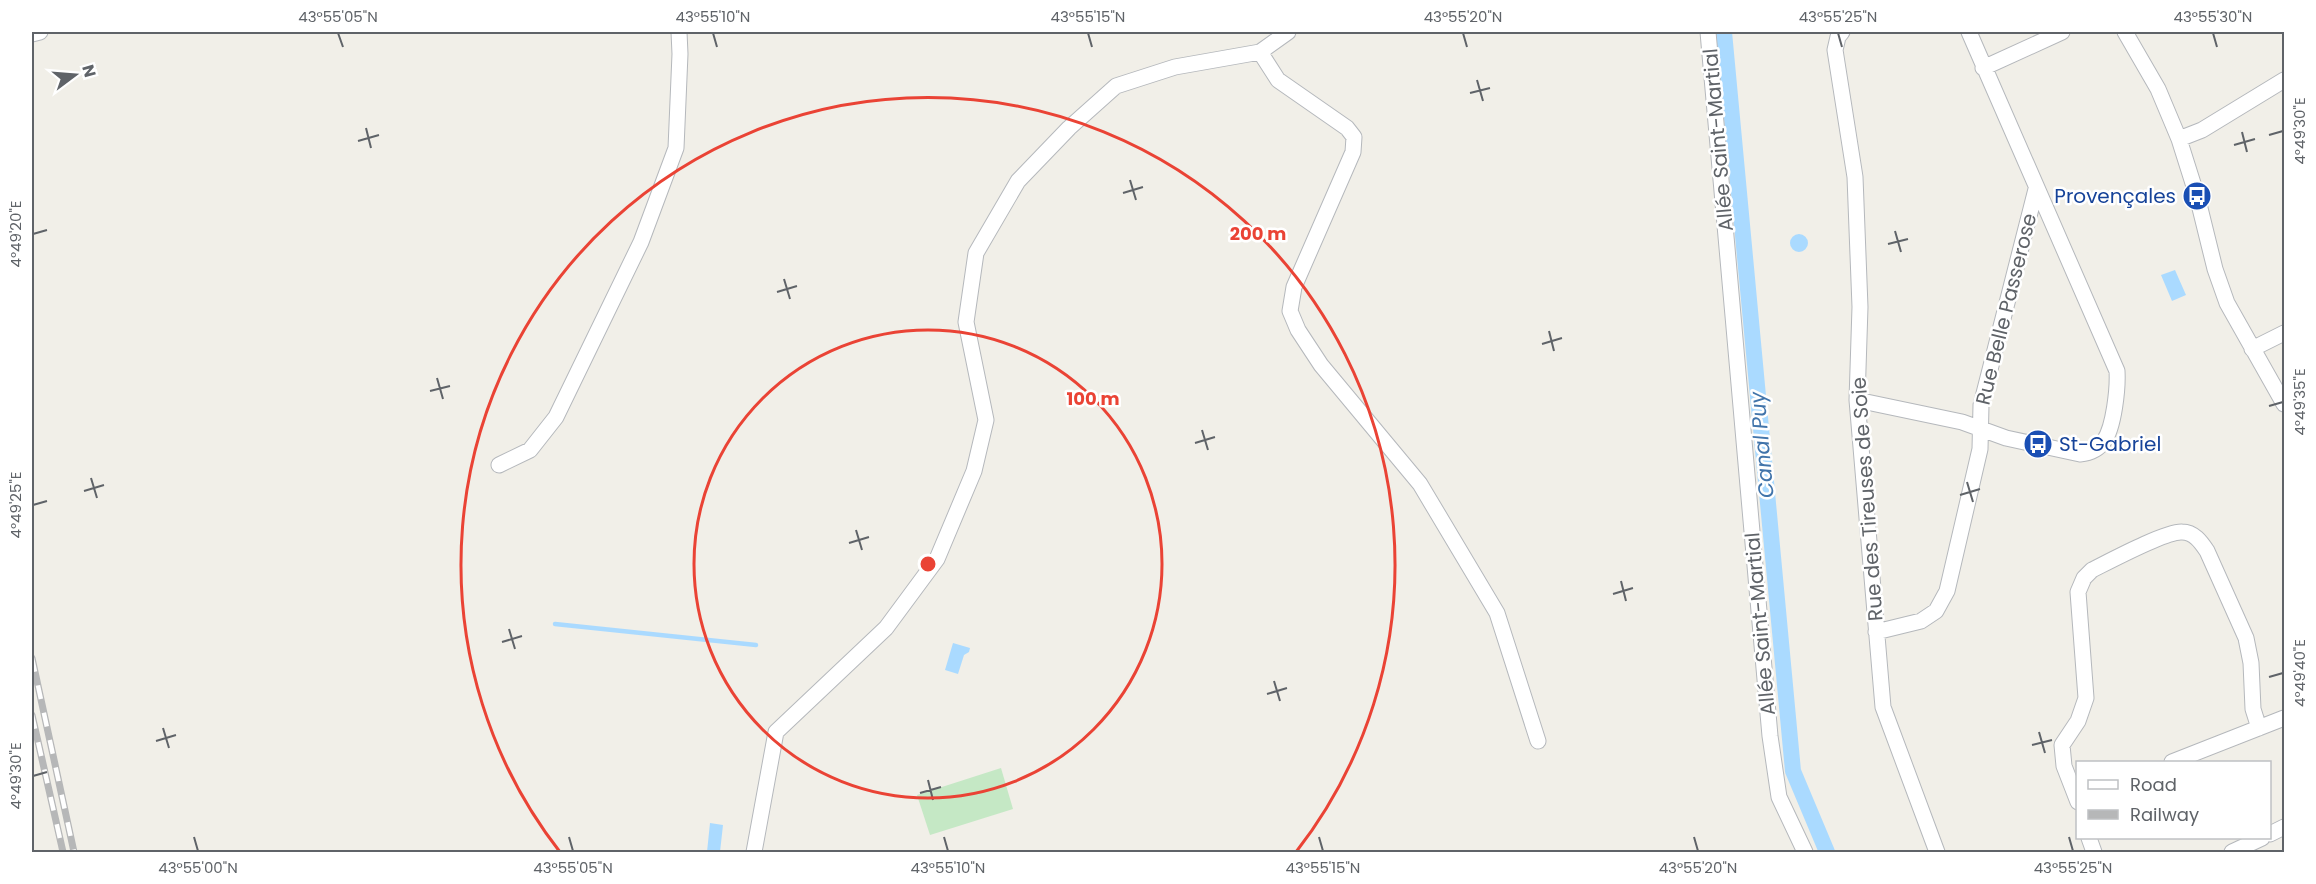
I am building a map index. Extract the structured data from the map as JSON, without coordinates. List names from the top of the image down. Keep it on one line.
{"streets":{"street":["Allée Saint-Martial","Rue Belle Passerose","Rue des Tireuses de Soie"]},"crossings":[["Rue Belle Passerose","Rue des Tireuses de Soie"]],"water":["Canal Puy"],"places":{"bus stop":["Provençales","St-Gabriel"]},"legend":["Road","Railway"],"north":"right","coordinates":["43°55'05\"N","43°55'10\"N","43°55'15\"N","43°55'20\"N","43°55'25\"N","43°55'30\"N","4°49'30\"E","4°49'20\"E","4°49'35\"E","4°49'25\"E","4°49'40\"E","43°55'00\"N"],"rings":["200 m","100 m"]}
